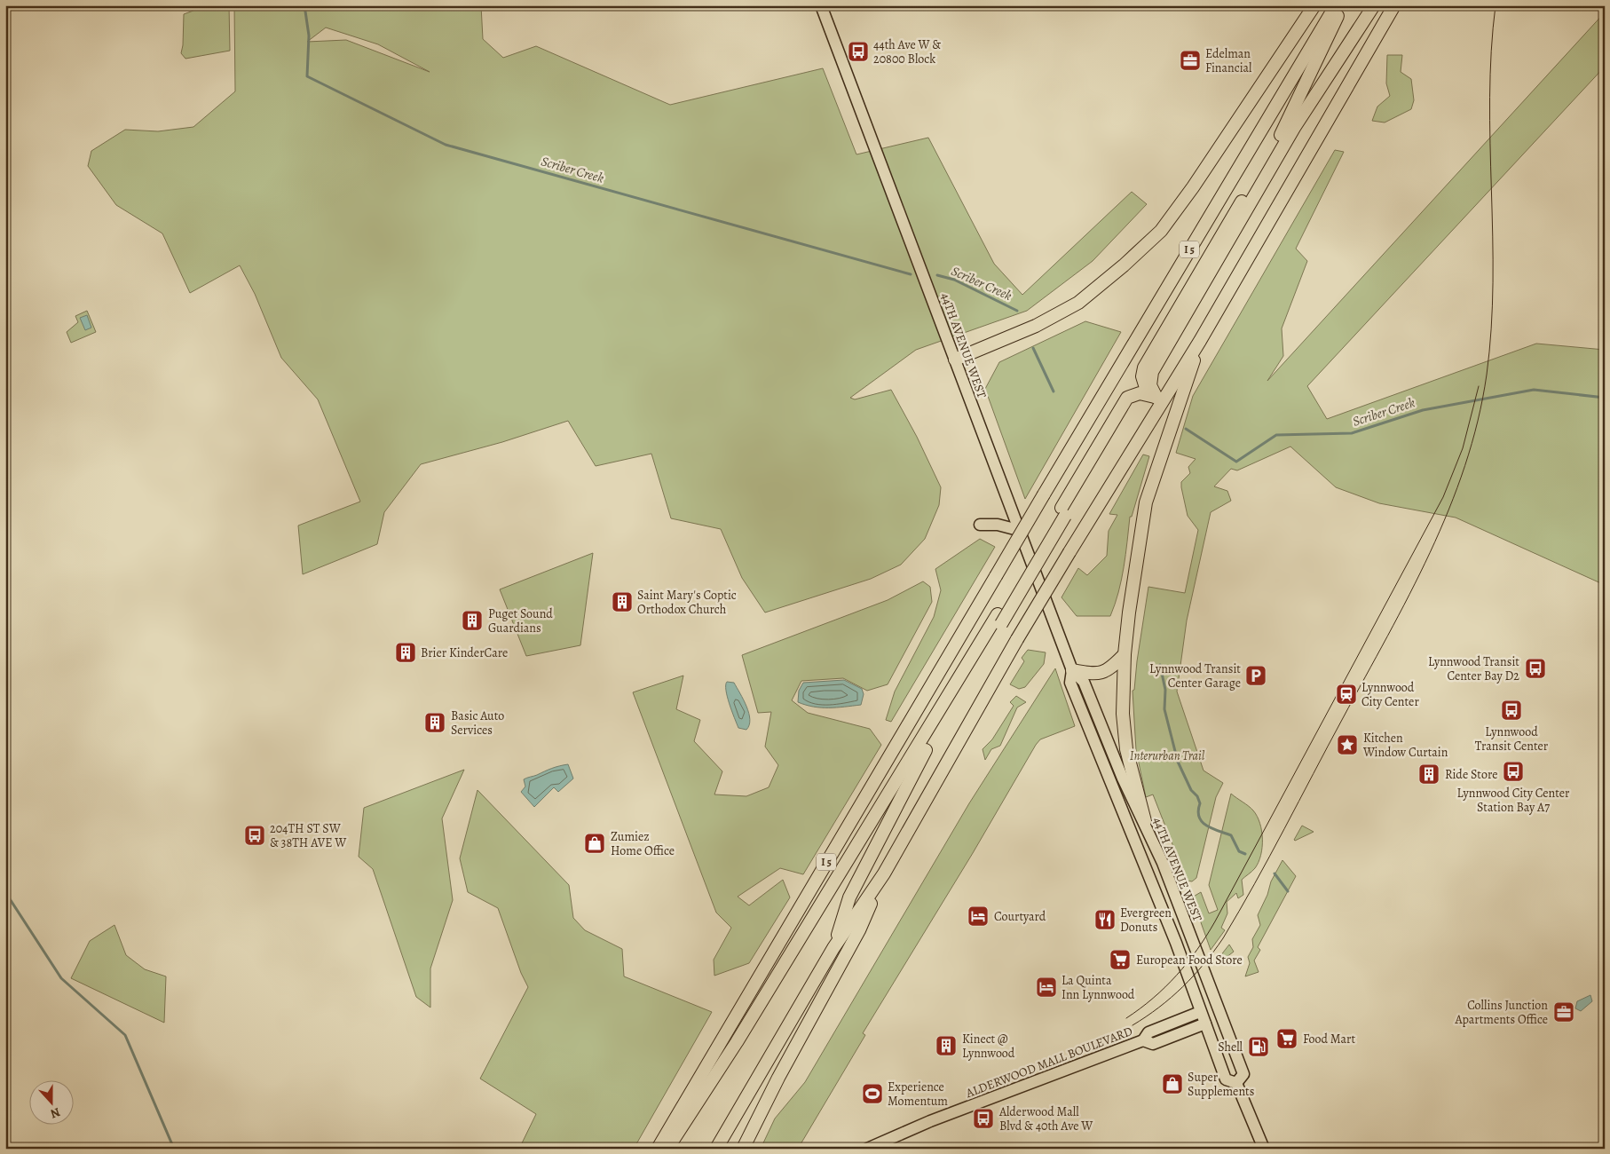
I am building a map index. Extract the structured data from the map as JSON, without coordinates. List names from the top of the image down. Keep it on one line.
{"streets":{"highway":["I 5"],"main road":["44TH AVENUE WEST","ALDERWOOD MALL BOULEVARD"]},"crossings":[["44TH AVENUE WEST","ALDERWOOD MALL BOULEVARD"]],"water":["Scriber Creek"],"parks":["Interurban Trail"],"places":{"bus stop":["44th Ave W & 20800 Block","Lynnwood Transit Center Bay D2","Lynnwood Transit Center","Lynnwood City Center Station Bay A7","204TH ST SW & 38TH AVE W","Alderwood Mall Blvd & 40th Ave W"],"office":["Edelman Financial","Collins Junction Apartments Office"],"building":["Saint Mary's Coptic Orthodox Church","Puget Sound Guardians","Brier KinderCare","Basic Auto Services","Ride Store","Kinect @ Lynnwood"],"parking":["Lynnwood Transit Center Garage"],"station":["Lynnwood City Center"],"place":["Kitchen Window Curtain"],"shop":["Zumiez Home Office","Super Supplements"],"hotel":["Courtyard","La Quinta Inn Lynnwood"],"restaurant":["Evergreen Donuts"],"supermarket":["European Food Store","Food Mart"],"fuel station":["Shell"],"sports":["Experience Momentum"]},"north":"bottom"}
